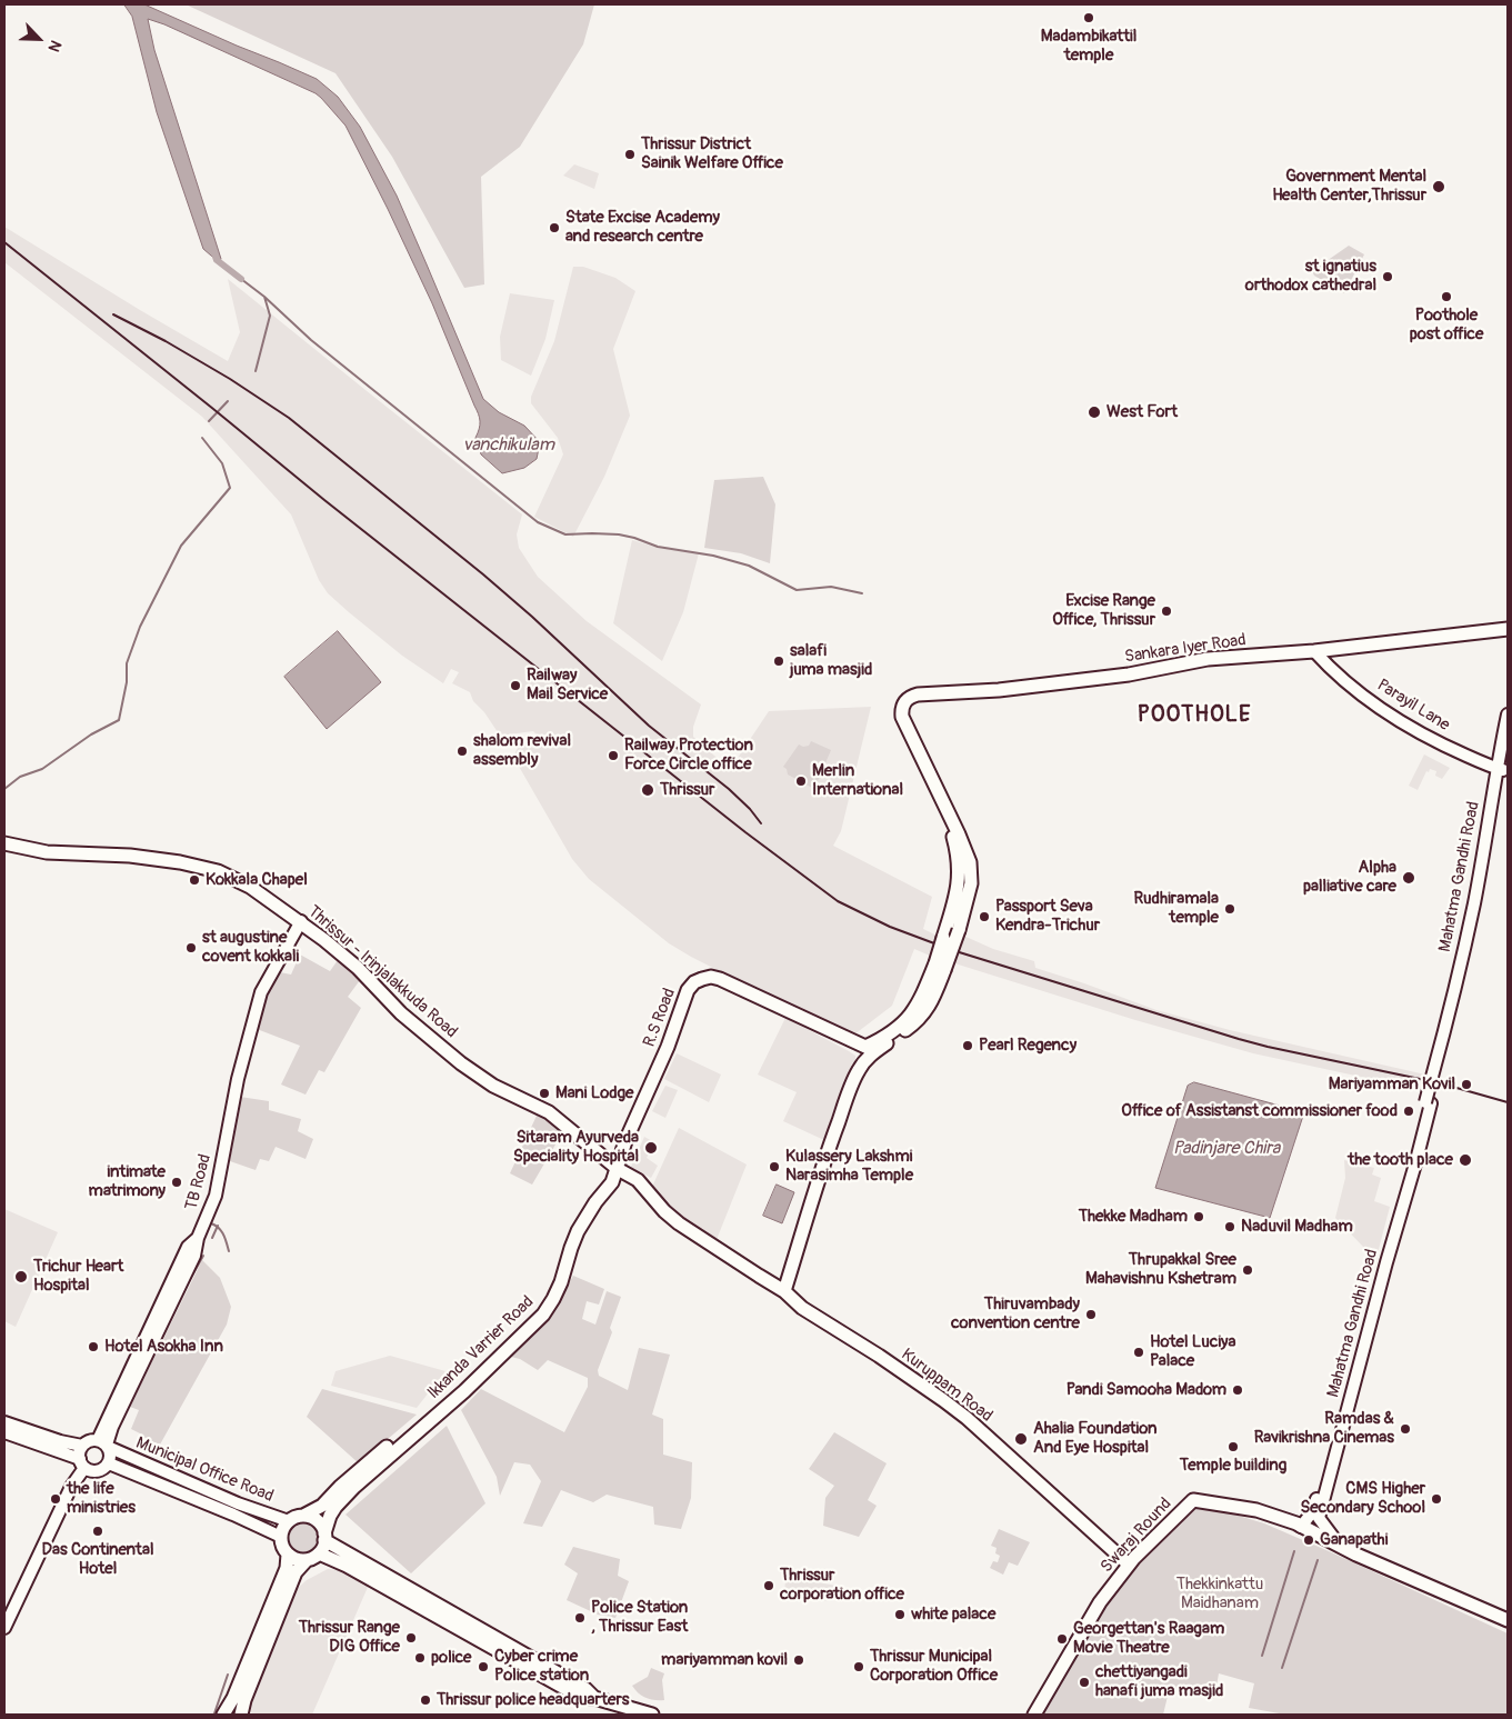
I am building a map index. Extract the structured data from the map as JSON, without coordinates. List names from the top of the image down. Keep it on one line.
{"streets":{"main road":["Sankara Iyer Road","Parayil Lane","Mahatma Gandhi Road","Thrissur - Irinjalakkuda Road","R.S Road","TB Road","Ikkanda Varrier Road","Kuruppam Road","Municipal Office Road","Swaraj Round"]},"crossings":[["Sankara Iyer Road","Parayil Lane"],["Parayil Lane","Mahatma Gandhi Road"],["Mahatma Gandhi Road","Swaraj Round"],["Thrissur - Irinjalakkuda Road","R.S Road"],["Thrissur - Irinjalakkuda Road","TB Road"],["Thrissur - Irinjalakkuda Road","Ikkanda Varrier Road"],["Thrissur - Irinjalakkuda Road","Kuruppam Road"],["R.S Road","Ikkanda Varrier Road"],["TB Road","Municipal Office Road"],["Ikkanda Varrier Road","Municipal Office Road"],["Kuruppam Road","Swaraj Round"]],"districts":["POOTHOLE"],"water":["vanchikulam","Padinjare Chira"],"parks":["Thekkinkattu Maidhanam"],"places":["Madambikattil temple","Thrissur District Sainik Welfare Office","Government Mental Health Center,Thrissur","State Excise Academy and research centre","st ignatius orthodox cathedral","Poothole post office","West Fort","Excise Range Office, Thrissur","salafi juma masjid","Railway Mail Service","shalom revival assembly","Railway Protection Force Circle office","Merlin International","Thrissur","Alpha palliative care","Kokkala Chapel","Rudhiramala temple","Passport Seva Kendra-Trichur","st augustine covent kokkali","Pearl Regency","Mariyamman Kovil","Mani Lodge","Office of Assistanst commissioner food","Sitaram Ayurveda Speciality Hospital","the tooth place","Kulassery Lakshmi Narasimha Temple","intimate matrimony","Thekke Madham","Naduvil Madham","Thrupakkal Sree Mahavishnu Kshetram","Trichur Heart Hospital","Thiruvambady convention centre","Hotel Asokha Inn","Hotel Luciya Palace","Pandi Samooha Madom","Ramdas & Ravikrishna Cinemas","Ahalia Foundation And Eye Hospital","Temple building","the life ministries","CMS Higher Secondary School","Das Continental Hotel","Ganapathi","Thrissur corporation office","white palace","Police Station , Thrissur East","Thrissur Range DIG Office","Georgettan's Raagam Movie Theatre","police","mariyamman kovil","Cyber crime Police station","Thrissur Municipal Corporation Office","chettiyangadi hanafi juma masjid","Thrissur police headquarters"],"north":"bottom right"}
